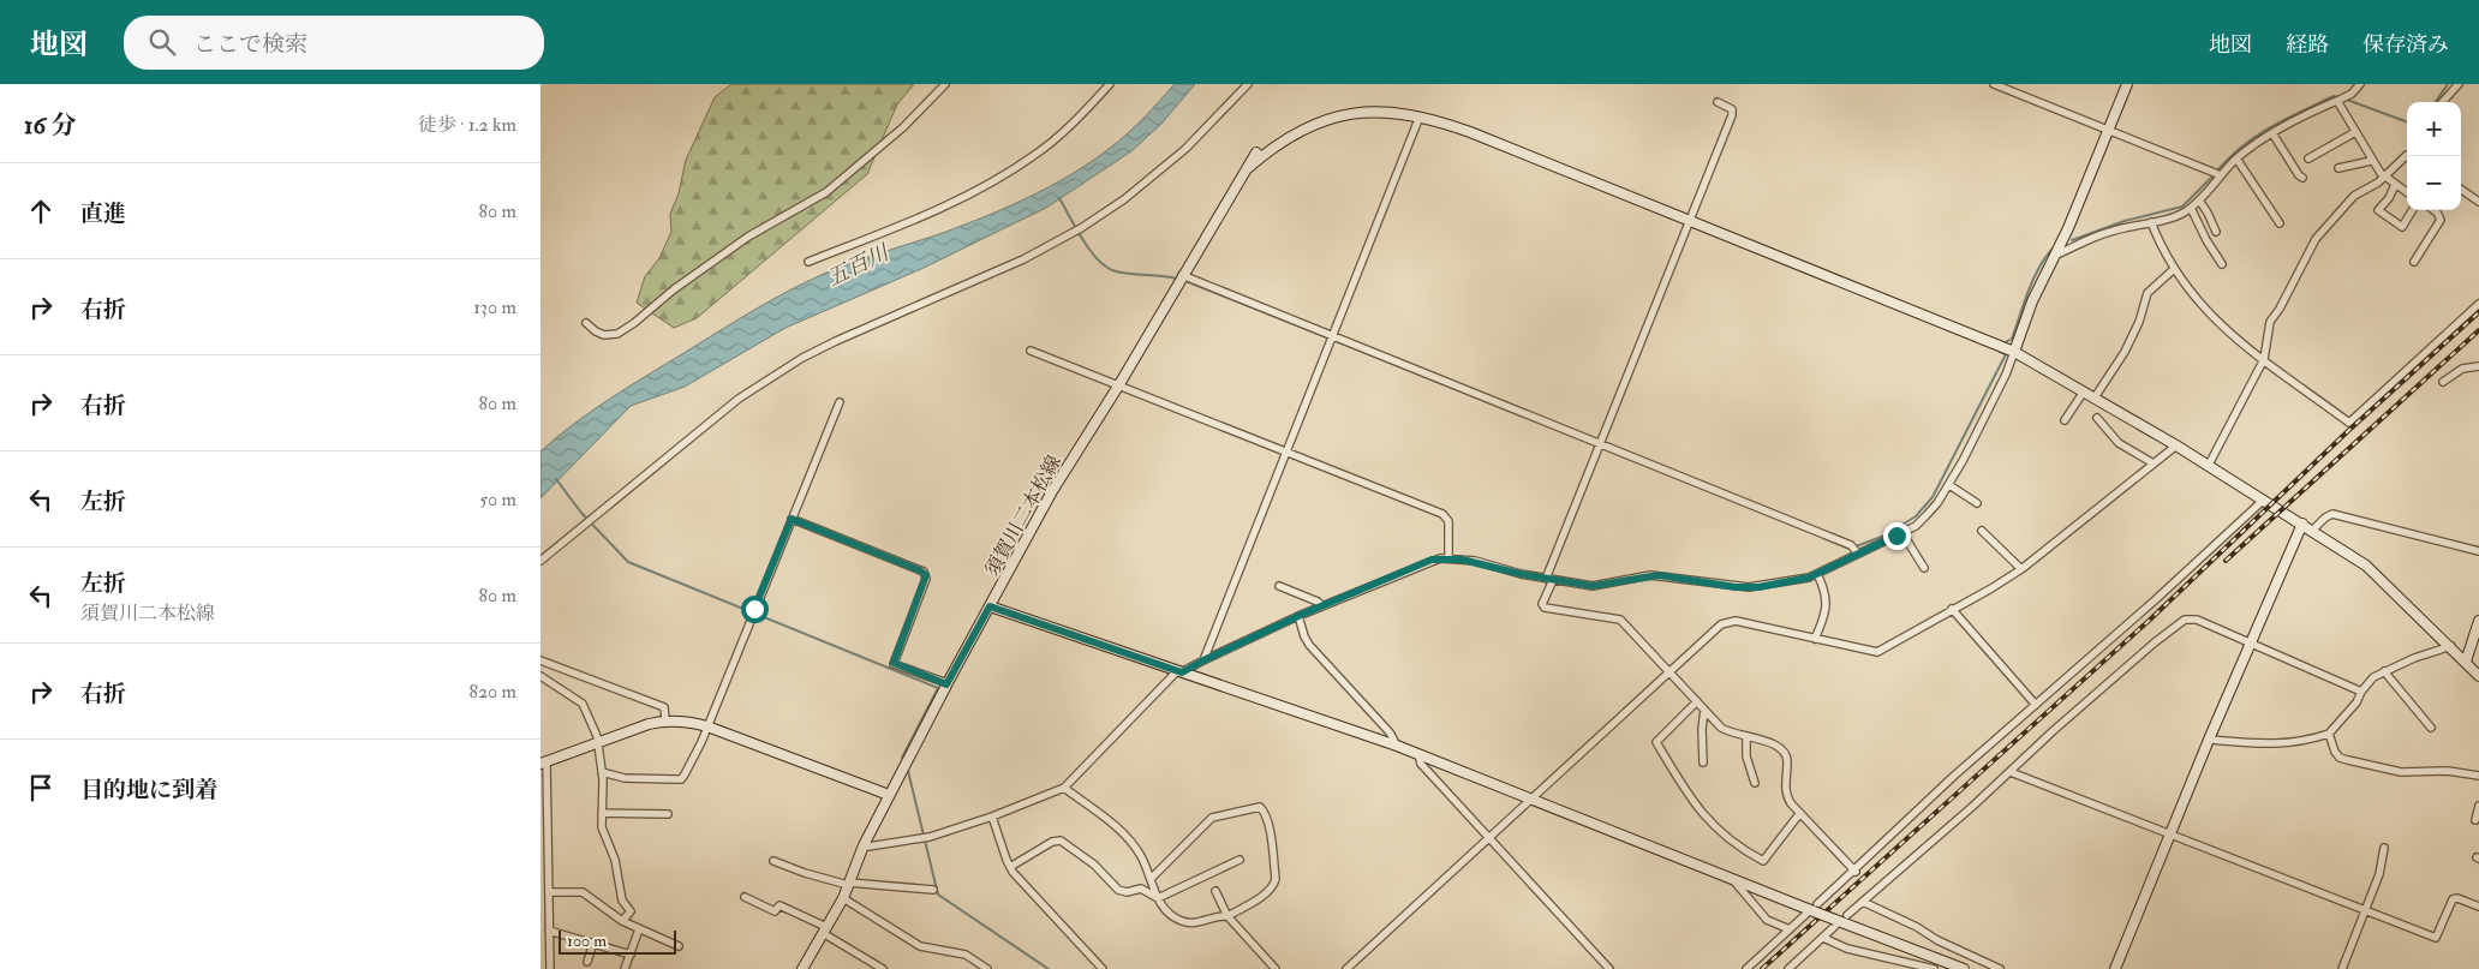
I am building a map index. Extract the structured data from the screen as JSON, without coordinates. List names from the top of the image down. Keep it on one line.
{"streets":{"street":["須賀川二本松線"]},"water":["五百川"],"scale_bar":"100 m","page":{"header":"地図","search":"ここで検索","nav":["地図","経路","保存済み"],"heading":["16 分","徒歩 · 1.2 km"],"map_buttons":["+","−"],"list":[["直進","80 m"],["右折","130 m"],["右折","80 m"],["左折","50 m"],["左折","須賀川二本松線","80 m"],["右折","820 m"],"目的地に到着"],"scale":"100 m"}}
